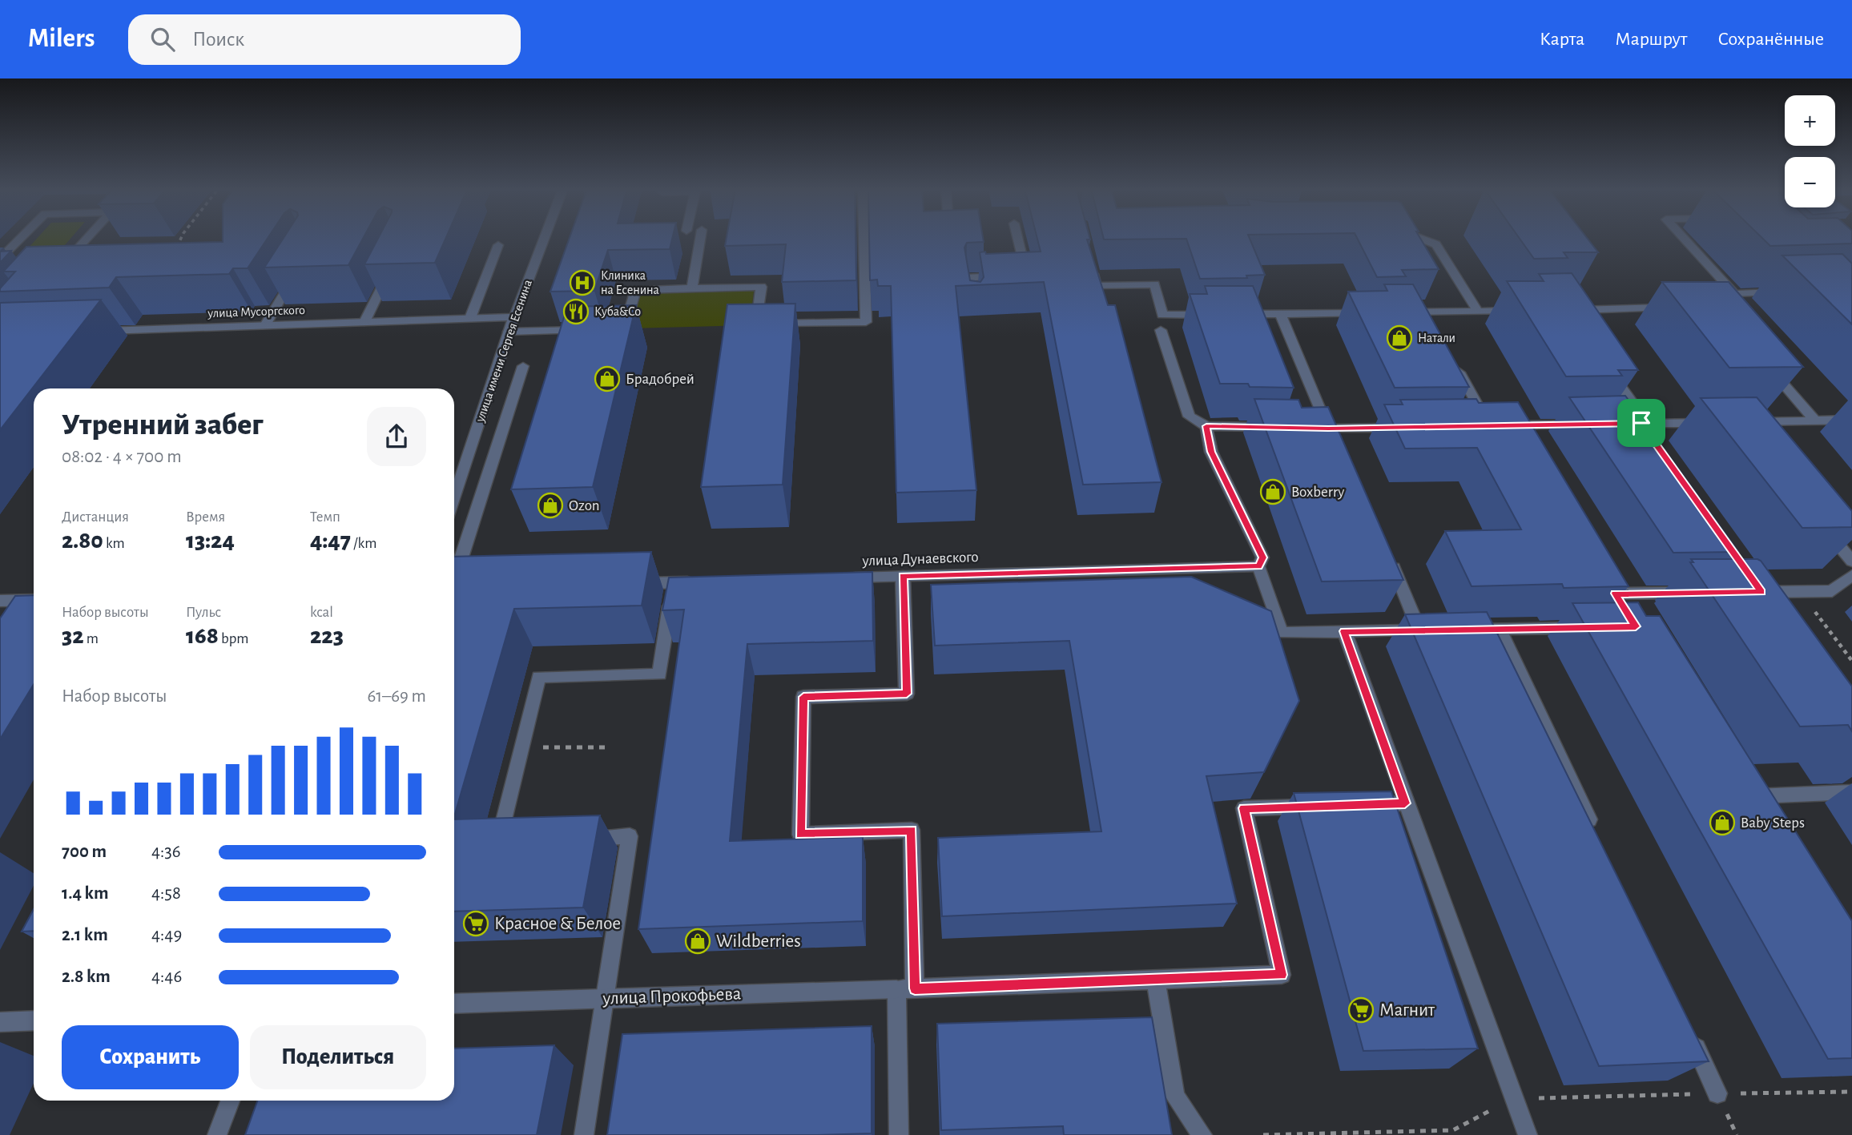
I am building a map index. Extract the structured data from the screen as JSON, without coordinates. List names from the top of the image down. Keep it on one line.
{"streets":{"street":["улица Мусоргского","улица имени Сергея Есенина","улица Дунаевского","улица Прокофьева"]},"crossings":[["улица Мусоргского","улица имени Сергея Есенина"]],"places":{"hospital":["Клиника на Есенина"],"restaurant":["Куба&Co"],"shop":["Натали","Брадобрей","Boxberry","Ozon","Baby Steps","Wildberries"],"supermarket":["Красное & Белое","Магнит"]},"page":{"header":"Milers","search":"Поиск","nav":["Карта","Маршрут","Сохранённые"],"map_buttons":["+","−"],"heading":["Утренний забег","08:02 · 4 × 700 m"],"stats":[["Дистанция","2.80 km"],["Время","13:24"],["Темп","4:47 /km"],["Набор высоты","32 m"],["Пульс","168 bpm"],["kcal","223"]],"chart":["Набор высоты","61–69 m"],"list":[{"name":"700 m","note":"4:36"},{"name":"1.4 km","note":"4:58"},{"name":"2.1 km","note":"4:49"},{"name":"2.8 km","note":"4:46"}],"buttons":["Сохранить","Поделиться"]}}
